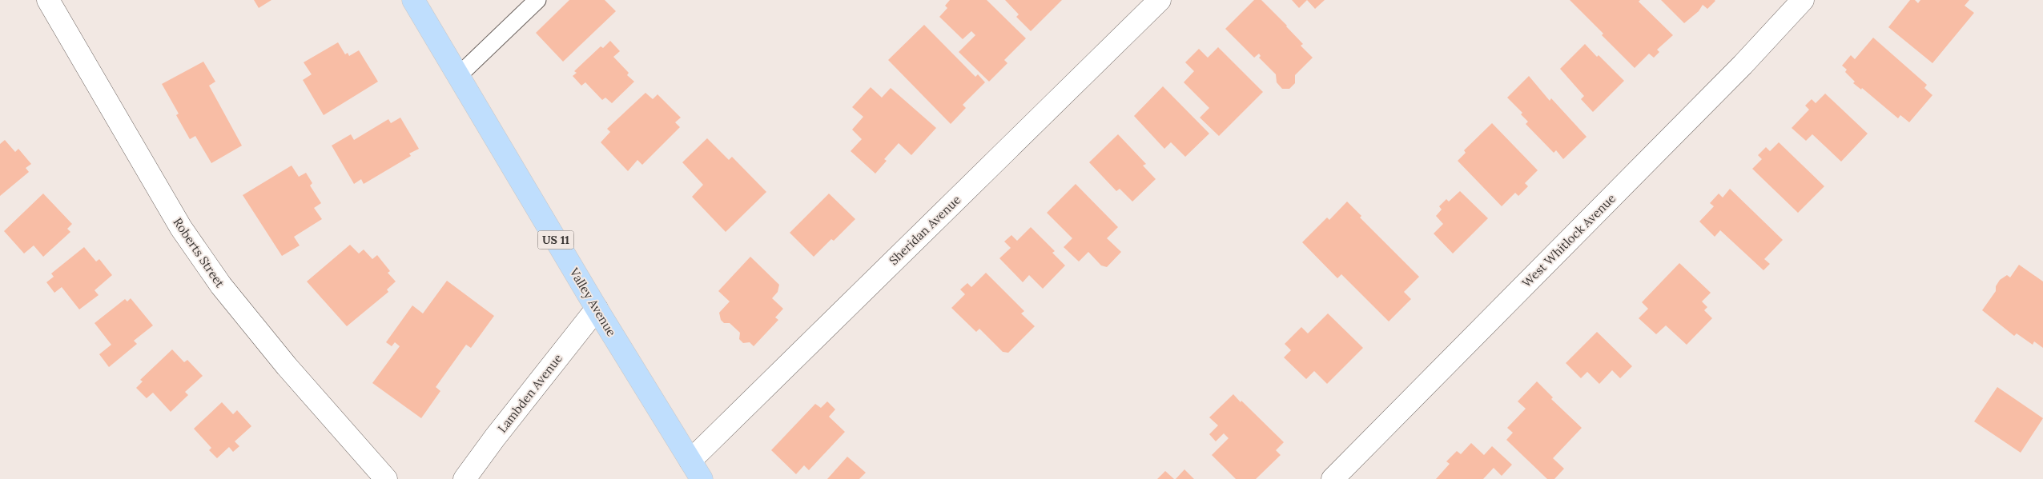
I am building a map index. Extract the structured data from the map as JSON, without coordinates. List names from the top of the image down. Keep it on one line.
{"streets":{"main road":["US 11","Valley Avenue"],"street":["Sheridan Avenue","West Whitlock Avenue","Roberts Street","Lambden Avenue"]},"crossings":[["Sheridan Avenue","Valley Avenue"],["Valley Avenue","Lambden Avenue"]]}
